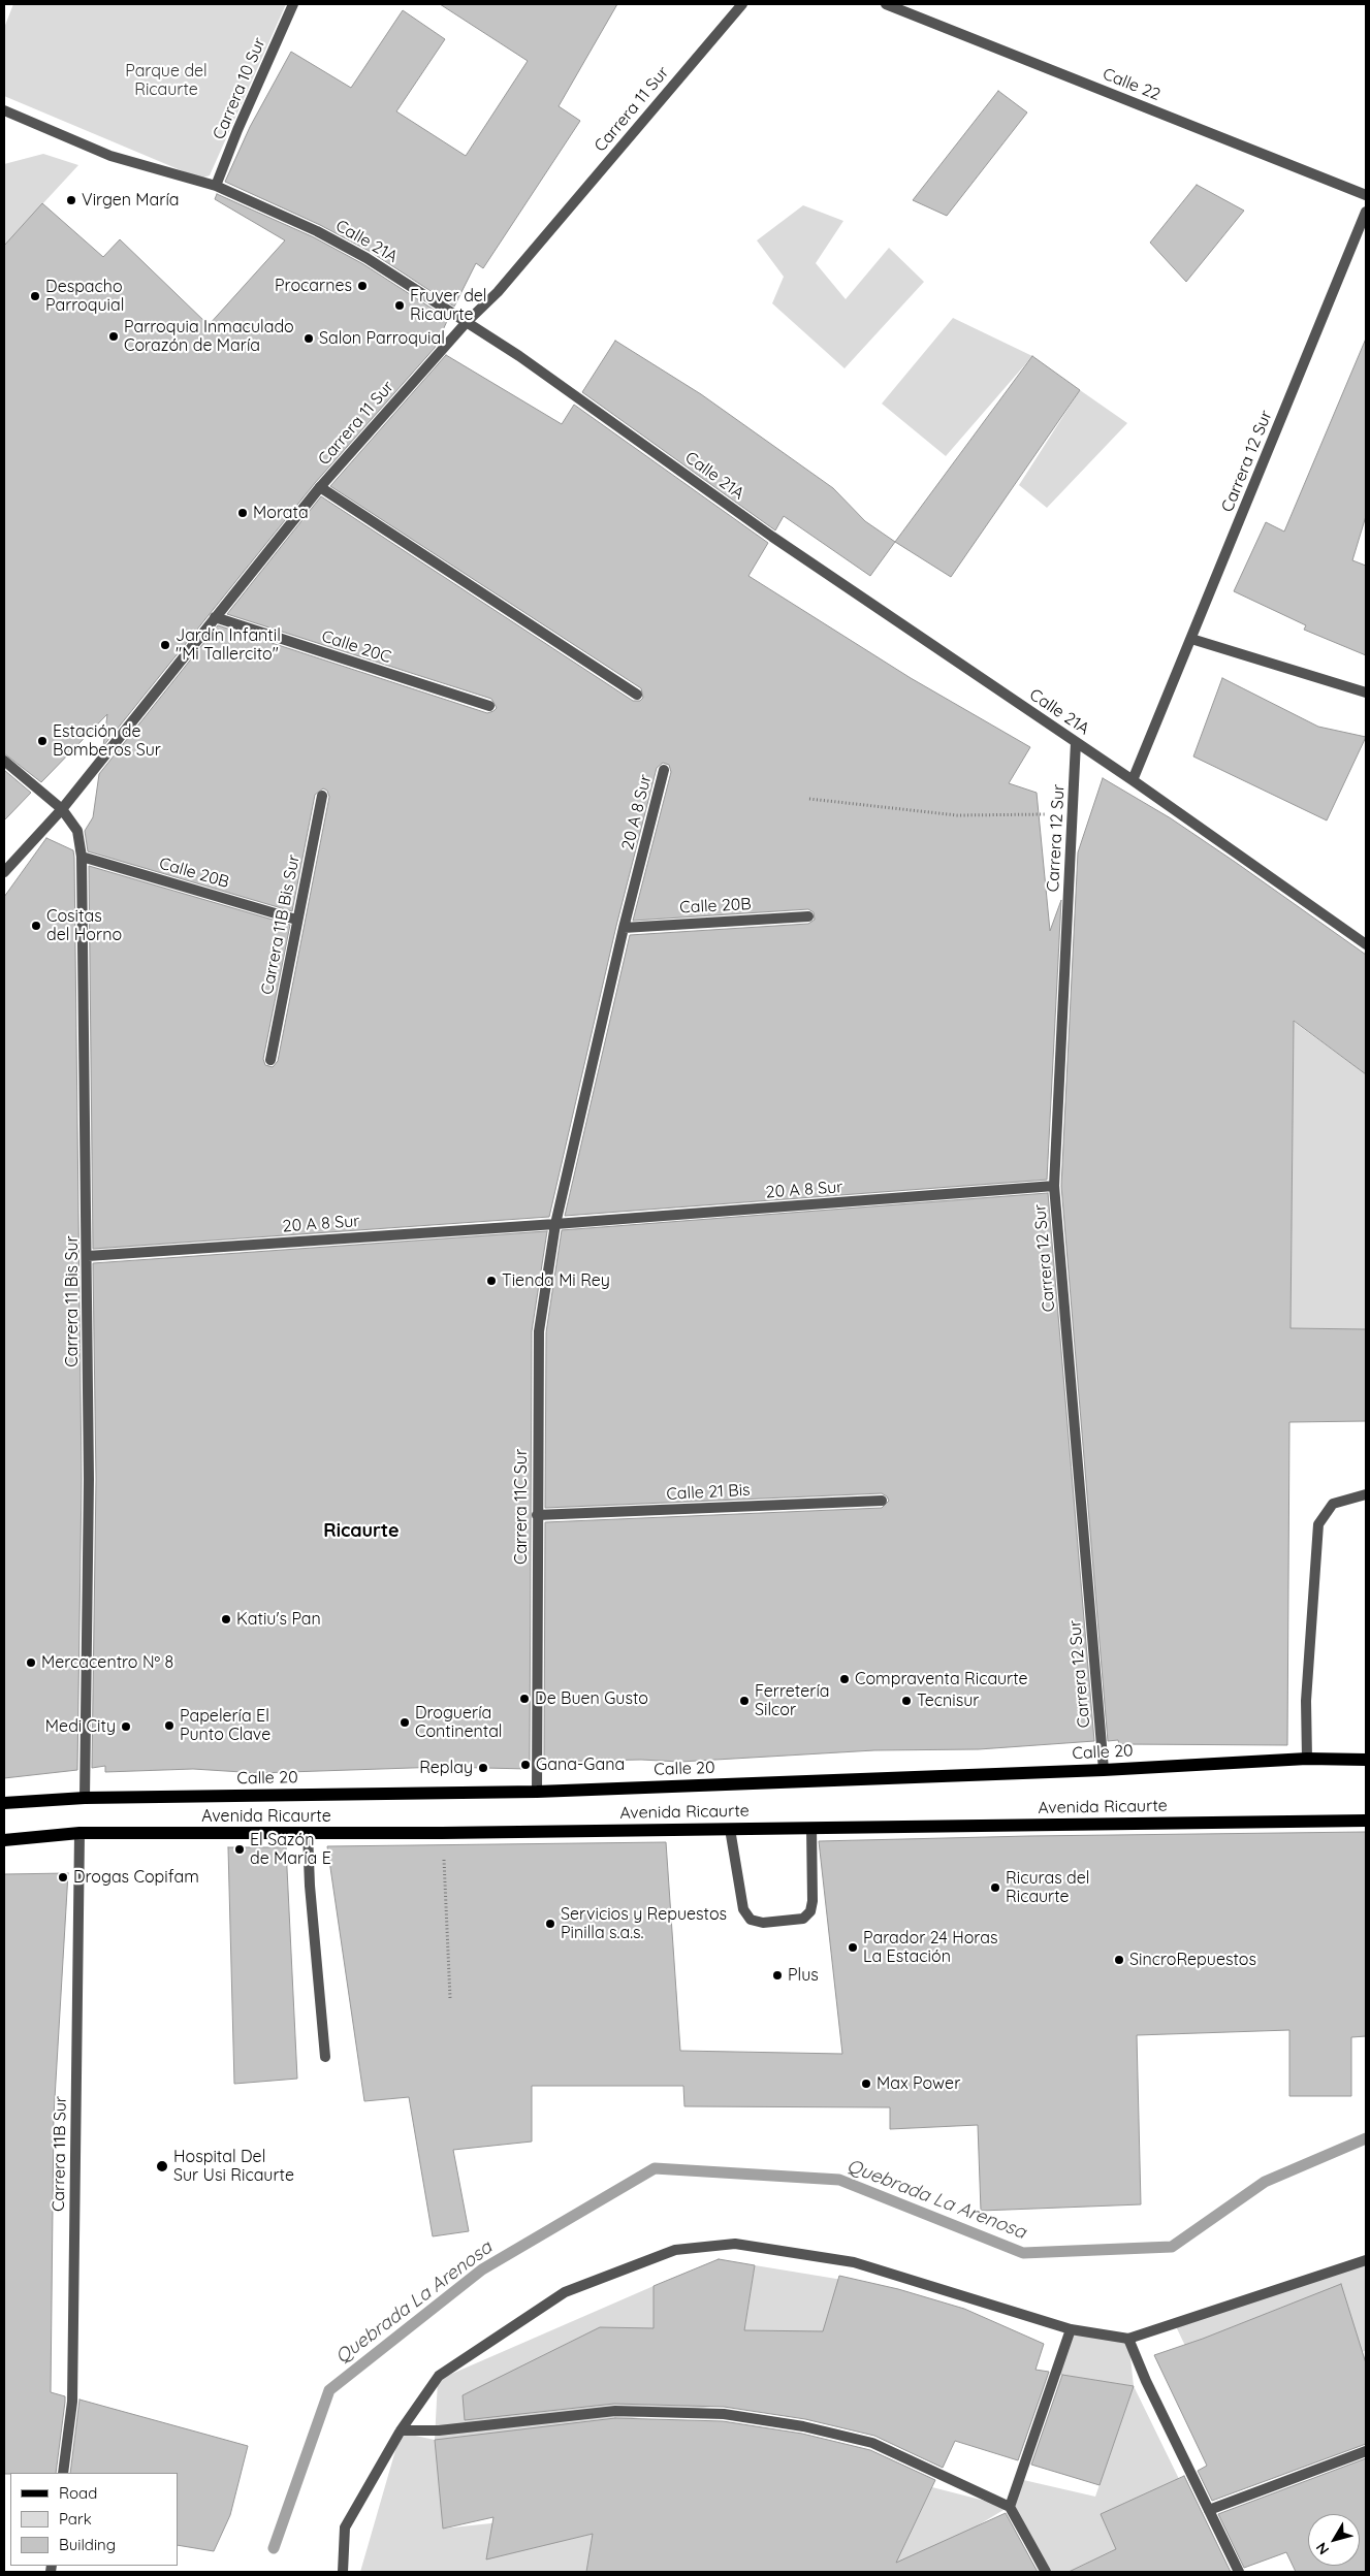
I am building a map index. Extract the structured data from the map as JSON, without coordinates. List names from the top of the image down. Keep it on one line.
{"streets":{"main road":["Calle 20","Avenida Ricaurte"],"street":["Calle 22","Carrera 10 Sur","Carrera 11 Sur","Calle 21A","Carrera 12 Sur","Calle 20C","20 A 8 Sur","Calle 20B","Carrera 11B Bis Sur","Carrera 11 Bis Sur","Calle 21 Bis","Carrera 11C Sur","Carrera 11B Sur"]},"crossings":[["Carrera 10 Sur","Calle 21A"],["Carrera 11 Sur","Calle 21A"],["Carrera 11 Sur","Calle 20C"],["Carrera 11 Sur","Carrera 11 Bis Sur"],["Calle 21A","Carrera 12 Sur"],["Carrera 12 Sur","20 A 8 Sur"],["Carrera 12 Sur","Calle 20"],["20 A 8 Sur","Calle 20B"],["20 A 8 Sur","Carrera 11 Bis Sur"],["20 A 8 Sur","Carrera 11C Sur"],["Calle 20B","Carrera 11B Bis Sur"],["Calle 20B","Carrera 11 Bis Sur"],["Carrera 11 Bis Sur","Calle 20"],["Calle 21 Bis","Carrera 11C Sur"],["Carrera 11C Sur","Calle 20"],["Avenida Ricaurte","Carrera 11B Sur"]],"districts":["Ricaurte"],"water":["Quebrada La Arenosa"],"parks":["Parque del Ricaurte"],"places":["Virgen María","Procarnes","Despacho Parroquial","Fruver del Ricaurte","Parroquia Inmaculado Corazón de María","Salon Parroquial","Morata","Jardín Infantil \"Mi Tallercito\"","Estación de Bomberos Sur","Cositas del Horno","Tienda Mi Rey","Katiu's Pan","Mercacentro Nº 8","Compraventa Ricaurte","De Buen Gusto","Ferretería Silcor","Tecnisur","Droguería Continental","Papelería El Punto Clave","Medi City","Gana-Gana","Replay","El Sazón de María E","Drogas Copifam","Ricuras del Ricaurte","Servicios y Repuestos Pinilla s.a.s.","Parador 24 Horas La Estación","SincroRepuestos","Plus","Max Power","Hospital Del Sur Usi Ricaurte"],"legend":["Road","Park","Building"],"north":"bottom left"}
